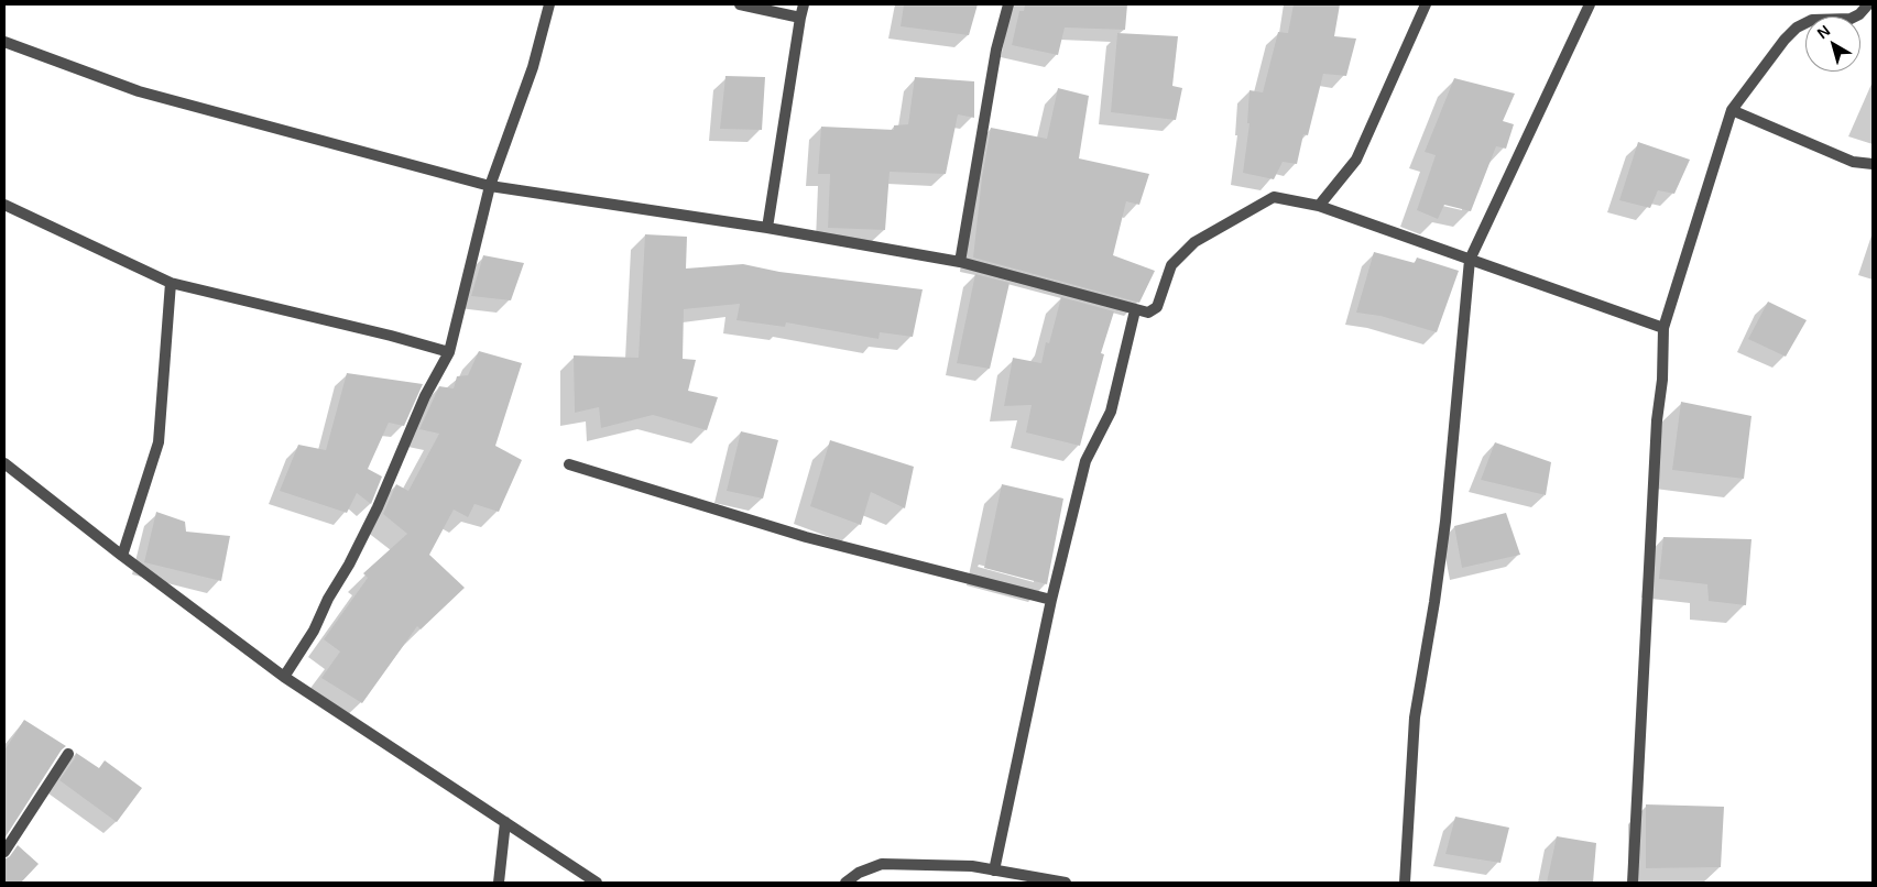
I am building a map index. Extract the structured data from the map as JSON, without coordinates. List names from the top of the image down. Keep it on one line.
{"north":"top left"}
